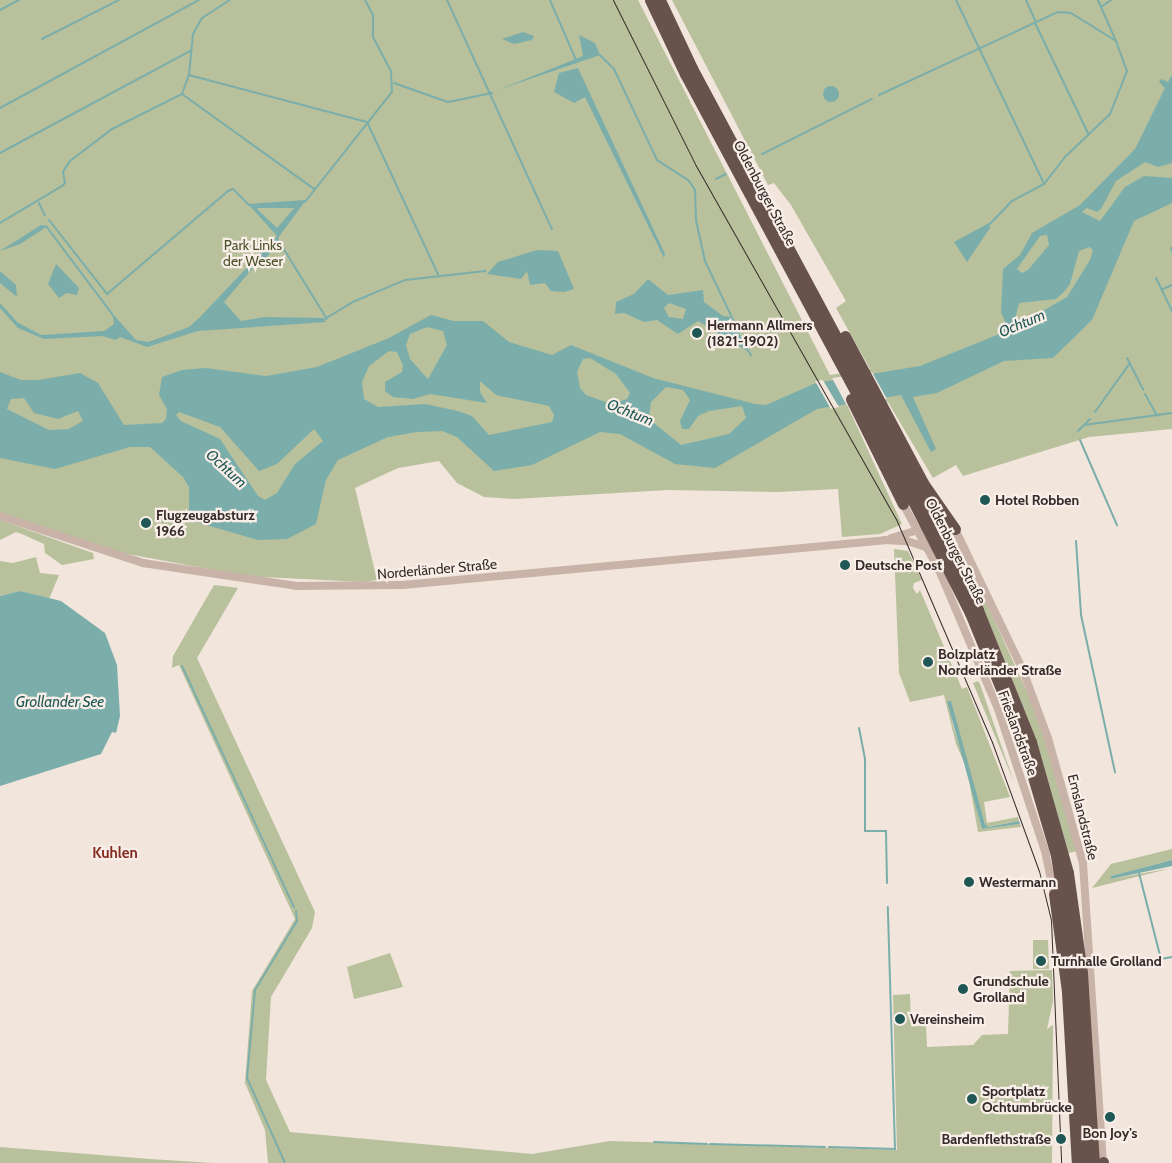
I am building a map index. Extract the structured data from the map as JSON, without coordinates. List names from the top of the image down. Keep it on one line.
{"streets":{"highway":["Oldenburger Straße"],"street":["Norderländer Straße","Frieslandstraße","Emslandstraße"]},"crossings":[["Oldenburger Straße","Emslandstraße"],["Norderländer Straße","Frieslandstraße"],["Norderländer Straße","Emslandstraße"]],"districts":["Kuhlen"],"water":["Ochtum","Grollander See"],"parks":["Park Links der Weser"],"places":["Hermann Allmers (1821-1902)","Hotel Robben","Flugzeugabsturz 1966","Deutsche Post","Bolzplatz Norderländer Straße","Westermann","Turnhalle Grolland","Grundschule Grolland","Vereinsheim","Sportplatz Ochtumbrücke","Bon Joy's","Bardenflethstraße"]}
